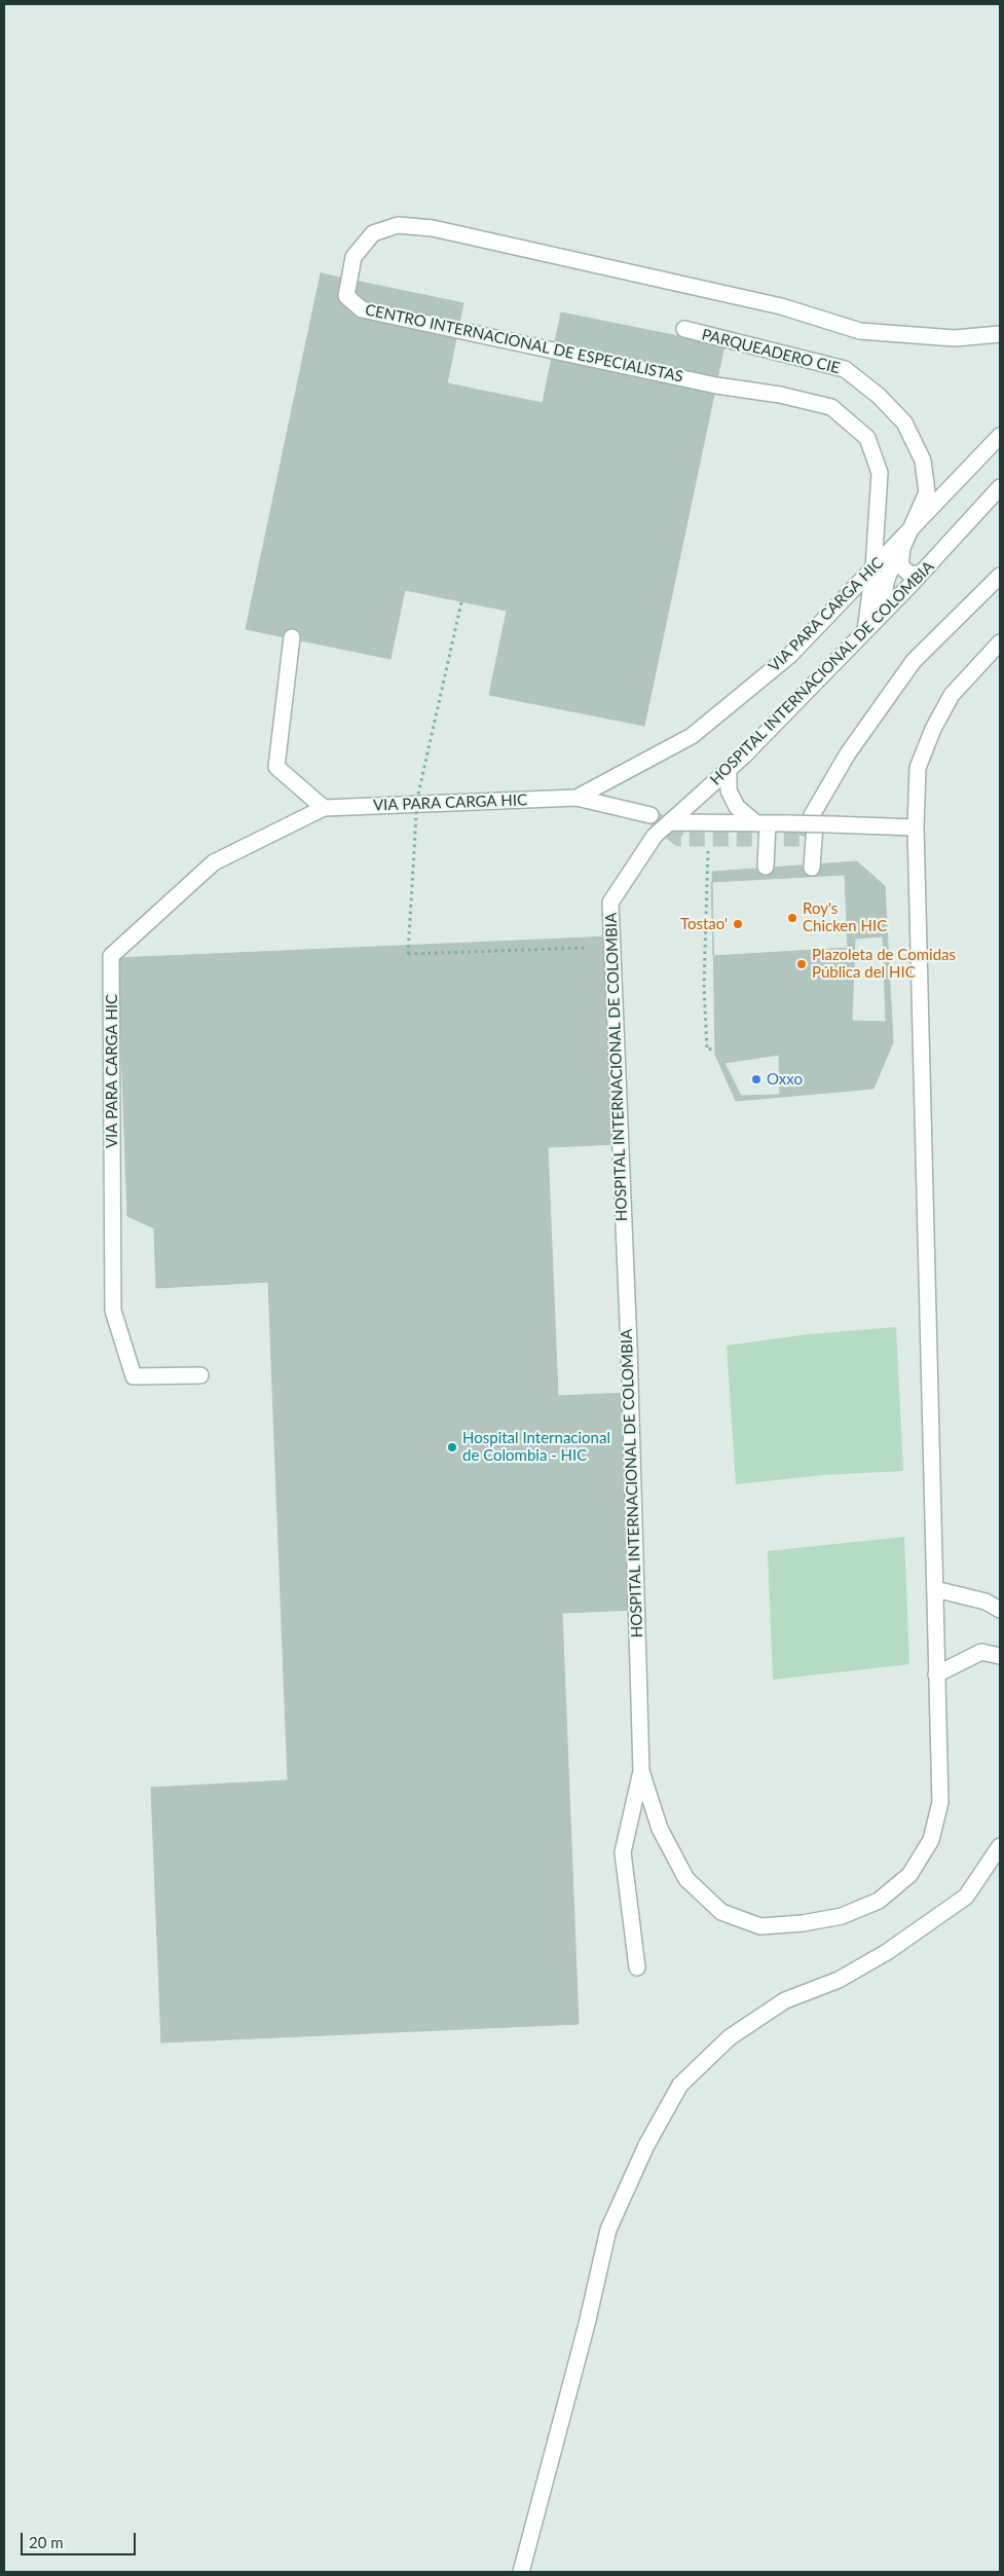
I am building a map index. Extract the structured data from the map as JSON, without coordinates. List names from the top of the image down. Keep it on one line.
{"streets":{"street":["CENTRO INTERNACIONAL DE ESPECIALISTAS","PARQUEADERO CIE","VIA PARA CARGA HIC","HOSPITAL INTERNACIONAL DE COLOMBIA"]},"crossings":[["CENTRO INTERNACIONAL DE ESPECIALISTAS","VIA PARA CARGA HIC"],["CENTRO INTERNACIONAL DE ESPECIALISTAS","HOSPITAL INTERNACIONAL DE COLOMBIA"],["PARQUEADERO CIE","VIA PARA CARGA HIC"],["PARQUEADERO CIE","HOSPITAL INTERNACIONAL DE COLOMBIA"]],"places":["Roy's Chicken HIC","Tostao'","Plazoleta de Comidas Pública del HIC","Oxxo","Hospital Internacional de Colombia - HIC"],"scale_bar":"20 m"}
